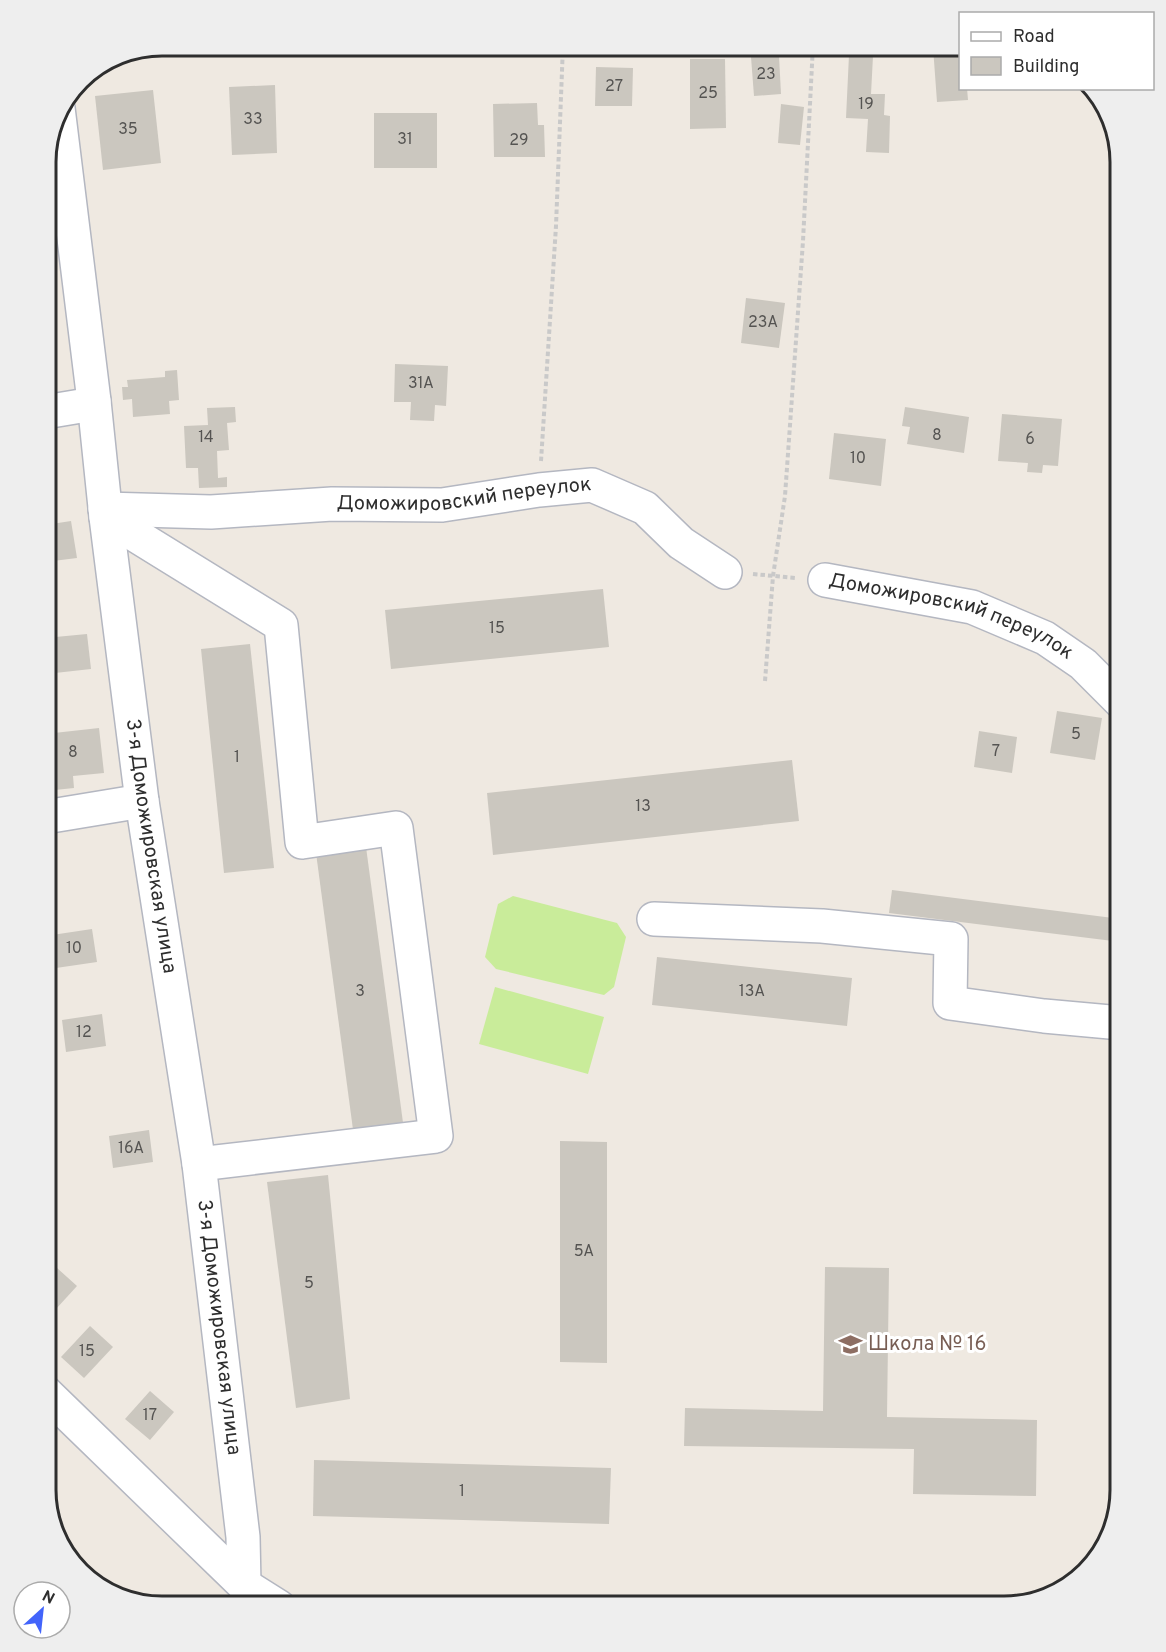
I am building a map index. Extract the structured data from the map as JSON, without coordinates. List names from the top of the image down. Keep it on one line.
{"streets":{"street":["Доможировский переулок","3-я Доможировская улица"]},"crossings":[["Доможировский переулок","3-я Доможировская улица"]],"places":{"school or university":["Школа № 16"]},"house_numbers":["23","27","25","19","33","35","31","29","23А","31А","8","14","6","10","15","5","7","8","1","13","10","3","13А","12","16А","5А","5","15","17","1"],"legend":["Road","Building"],"north":"top right"}
